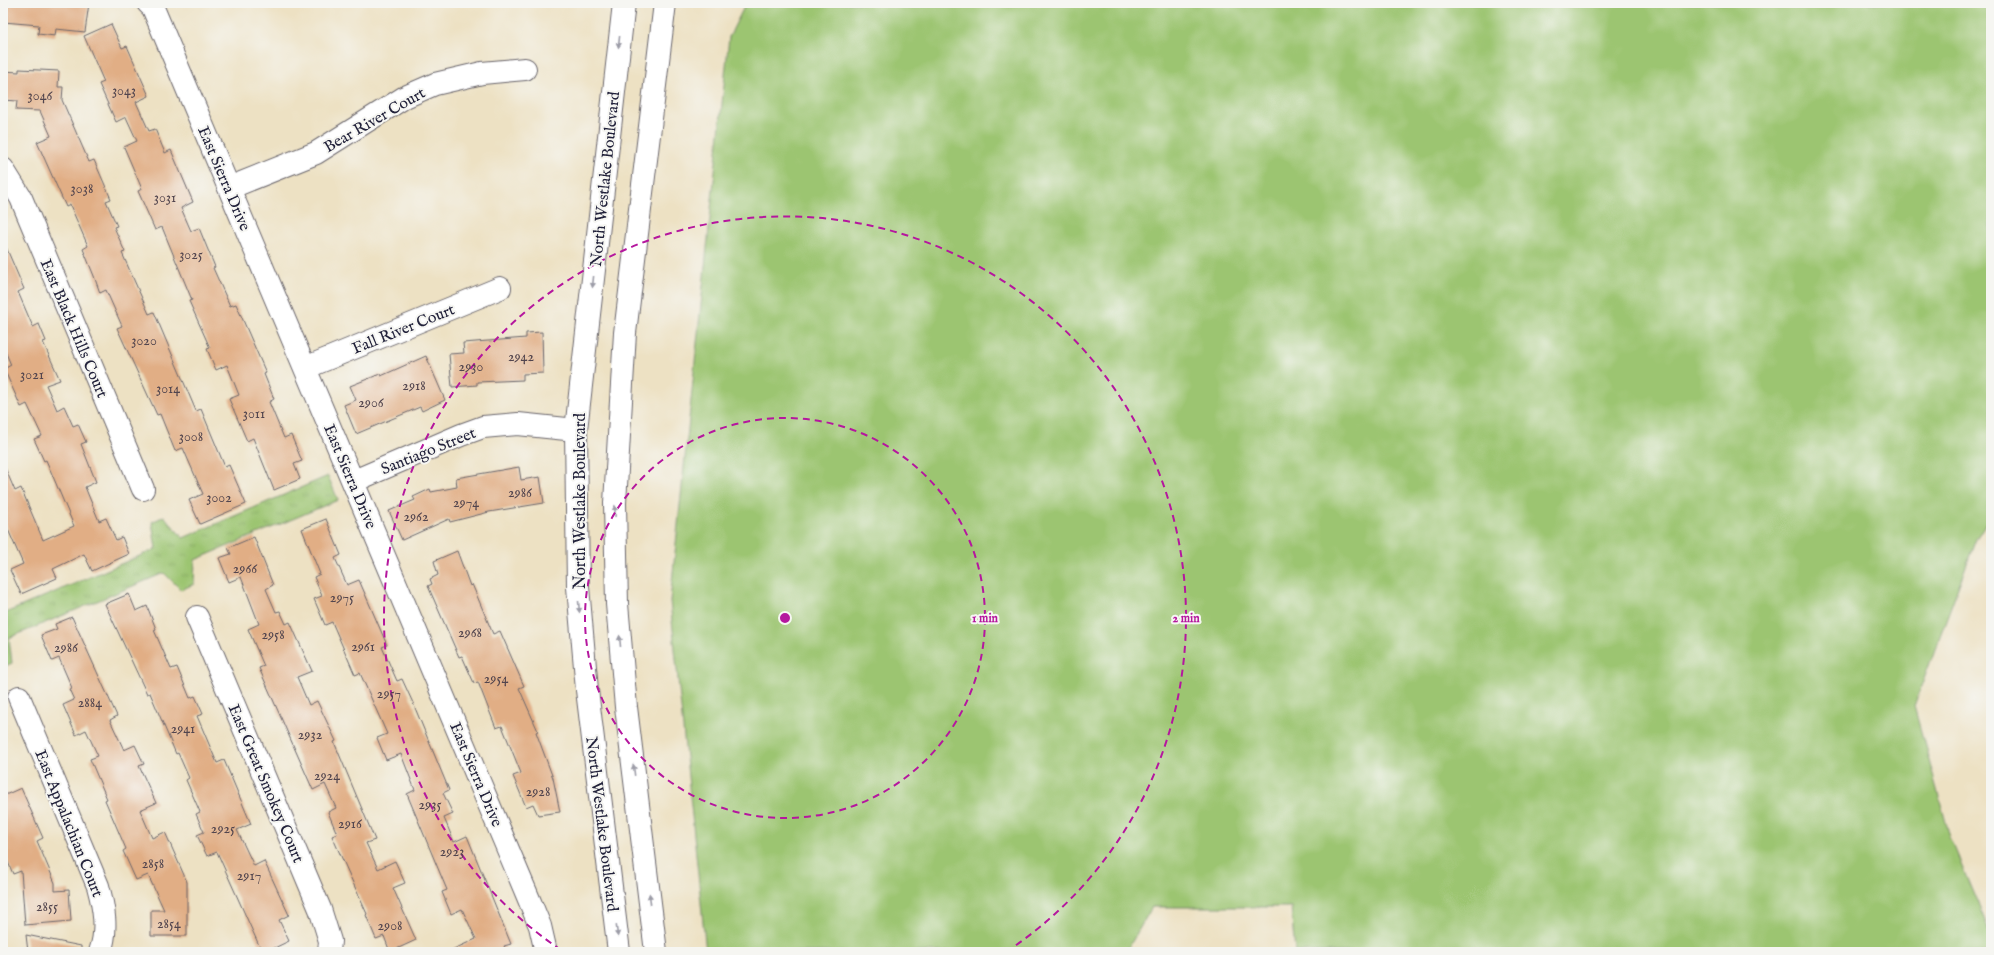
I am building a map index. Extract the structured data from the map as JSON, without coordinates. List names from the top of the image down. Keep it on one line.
{"streets":{"street":["Bear River Court","East Sierra Drive","North Westlake Boulevard","East Black Hills Court","Fall River Court","Santiago Street","East Great Smokey Court","East Appalachian Court"]},"crossings":[["Bear River Court","East Sierra Drive"],["East Sierra Drive","Fall River Court"],["East Sierra Drive","Santiago Street"],["North Westlake Boulevard","Santiago Street"]],"house_numbers":["3043","3046","3038","3031","3025","3020","2942","2930","3021","2918","3014","2906","3011","3008","2986","3002","2974","2962","2966","2975","2968","2958","2961","2986","2954","2957","2884","2941","2932","2924","2928","2935","2916","2925","2923","2858","2917","2855","2854","2908"],"rings":["1 min","2 min"]}
